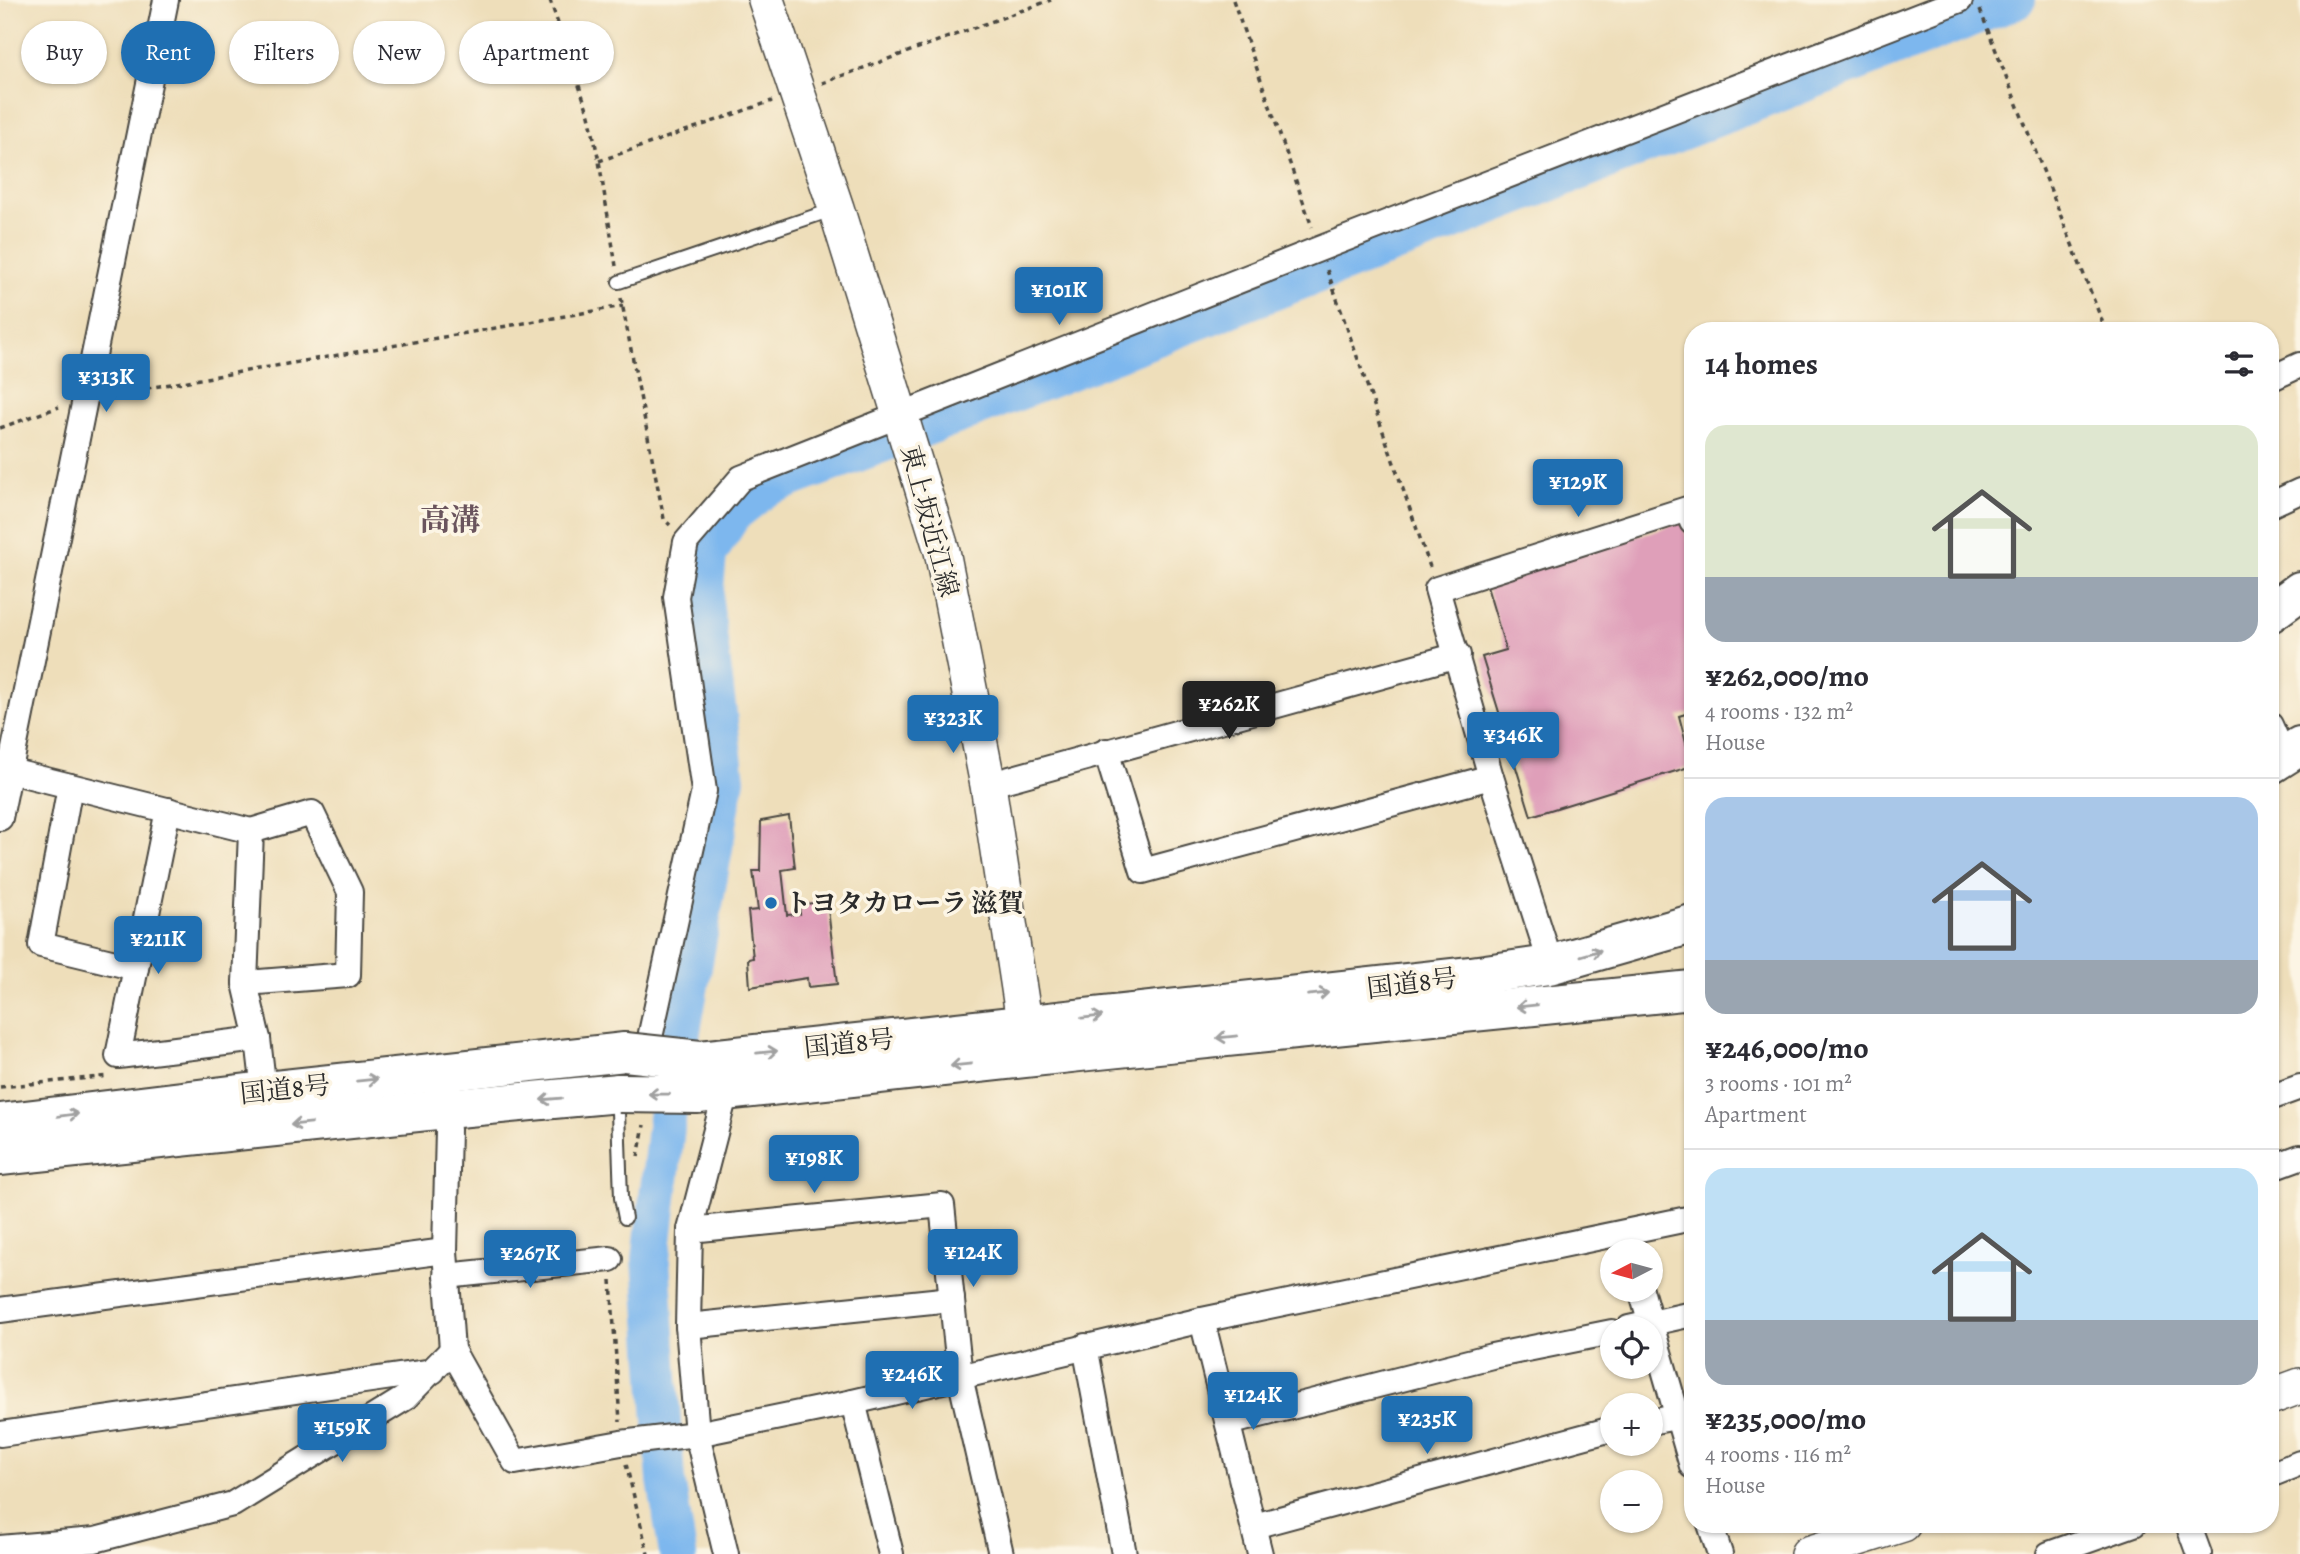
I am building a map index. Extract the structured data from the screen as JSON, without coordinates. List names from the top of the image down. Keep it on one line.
{"streets":{"highway":["国道8号"],"main road":["東上坂近江線"]},"crossings":[["東上坂近江線","国道8号"]],"districts":["高溝"],"places":["トヨタカローラ 滋賀"],"north":"left","page":{"chip":["Buy","Rent","Filters","New","Apartment"],"price":["¥101K","¥313K","¥129K","¥262K","¥323K","¥346K","¥211K","¥198K","¥124K","¥267K","¥246K","¥124K","¥235K","¥159K"],"heading":"14 homes","list":[{"name":"¥262,000/mo","note":"4 rooms · 132 m² · House"},{"name":"¥246,000/mo","note":"3 rooms · 101 m² · Apartment"},{"name":"¥235,000/mo","note":"4 rooms · 116 m² · House"}],"map_buttons":["+","−"]}}
